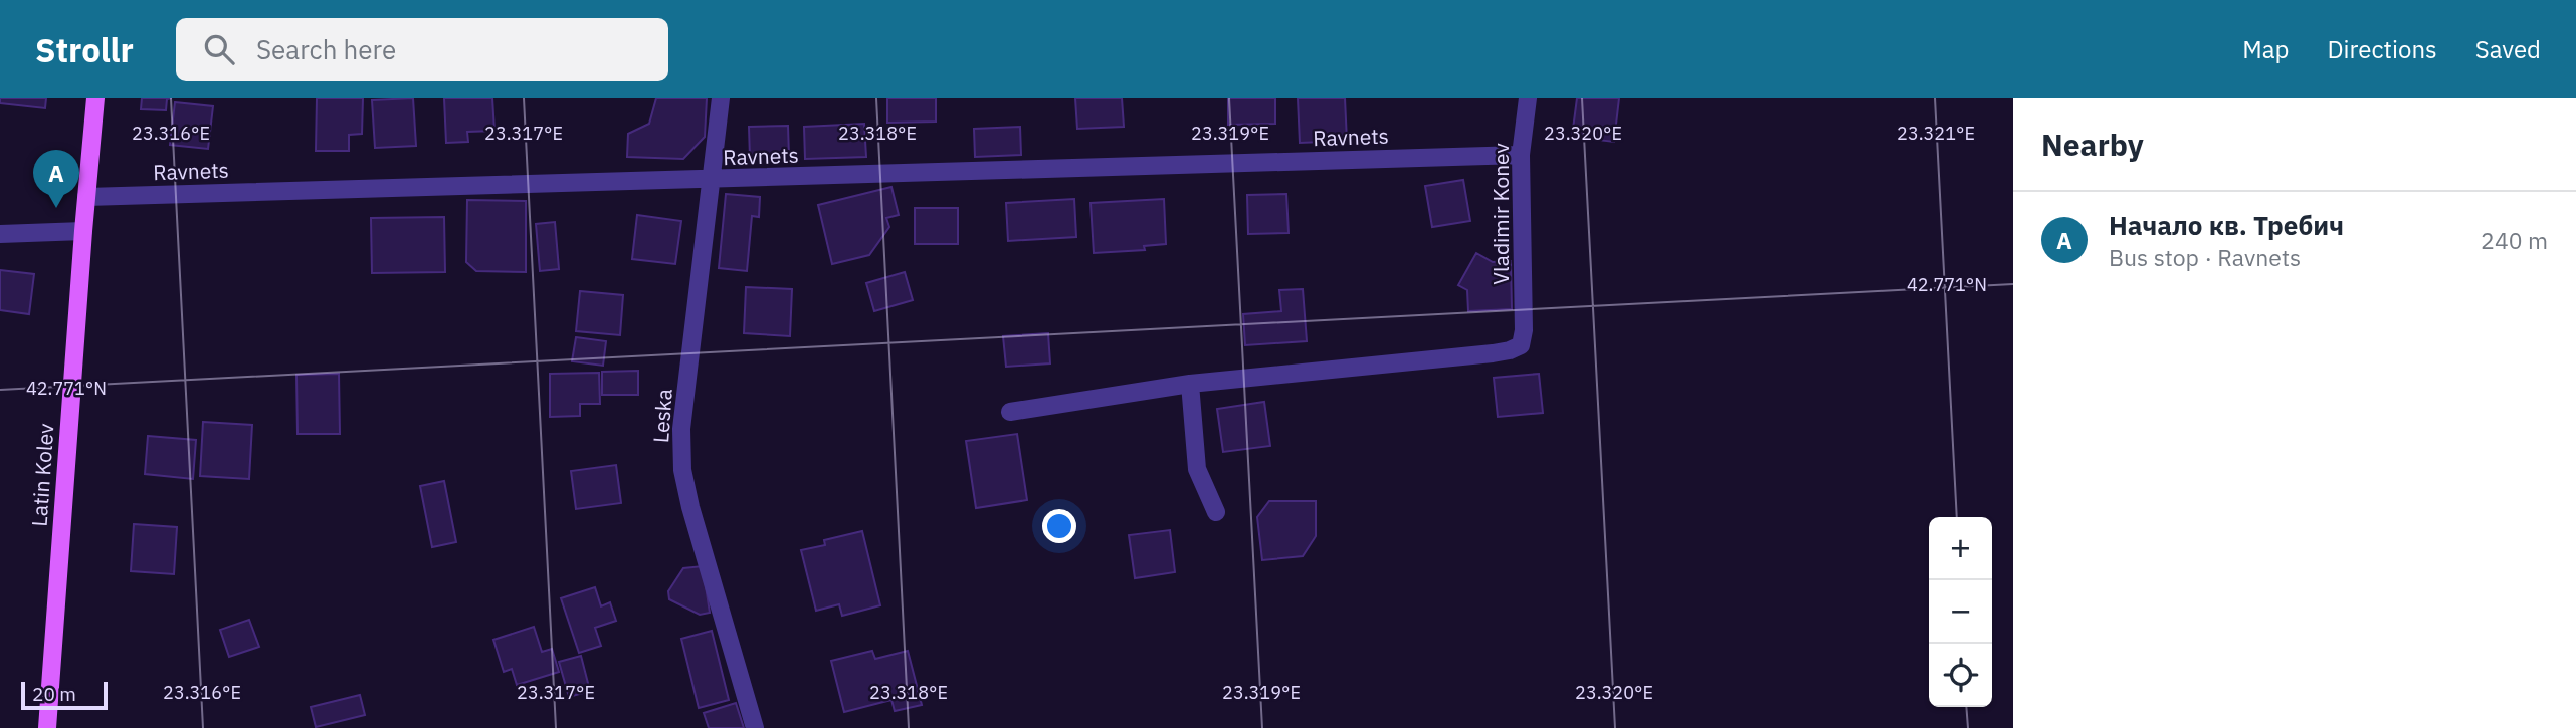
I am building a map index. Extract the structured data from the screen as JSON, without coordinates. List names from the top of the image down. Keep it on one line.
{"streets":{"main road":["Latin Kolev"],"street":["Ravnets","Vladimir Konev","Leska"]},"crossings":[["Ravnets","Vladimir Konev"],["Ravnets","Leska"],["Ravnets","Latin Kolev"]],"scale_bar":"20 m","page":{"header":"Strollr","search":"Search here","nav":["Map","Directions","Saved"],"heading":"Nearby","pins":"A","list":[{"mark":"A","name":"Начало кв. Требич","note":"Bus stop · Ravnets","value":"240 m"}],"map_buttons":["+","−"],"scale":"20 m"},"coordinates":["23.316°E","23.317°E","23.318°E","23.319°E","23.320°E","23.321°E","42.771°N"]}
